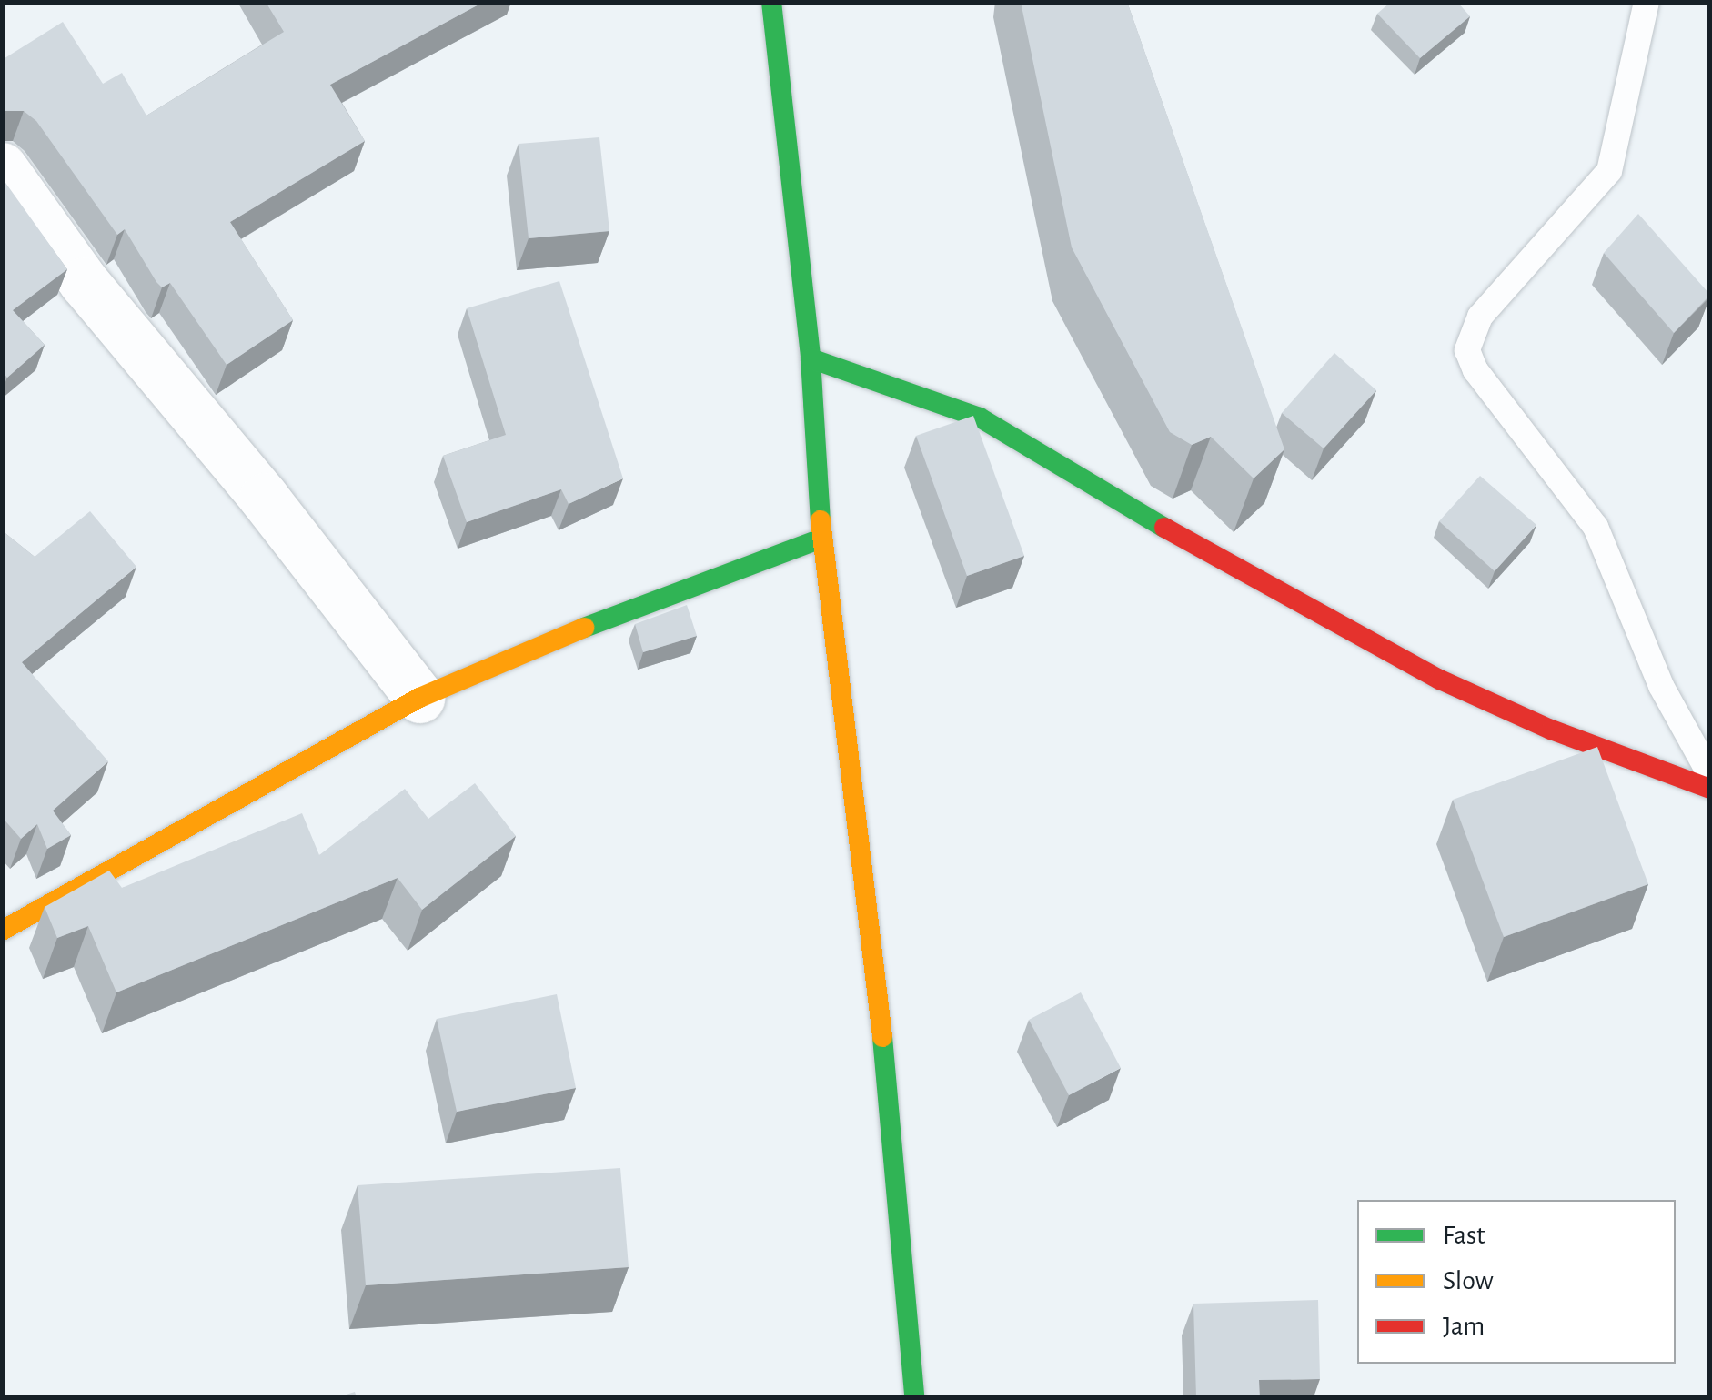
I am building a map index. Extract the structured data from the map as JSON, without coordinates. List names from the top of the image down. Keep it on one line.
{"legend":["Fast","Slow","Jam"]}
